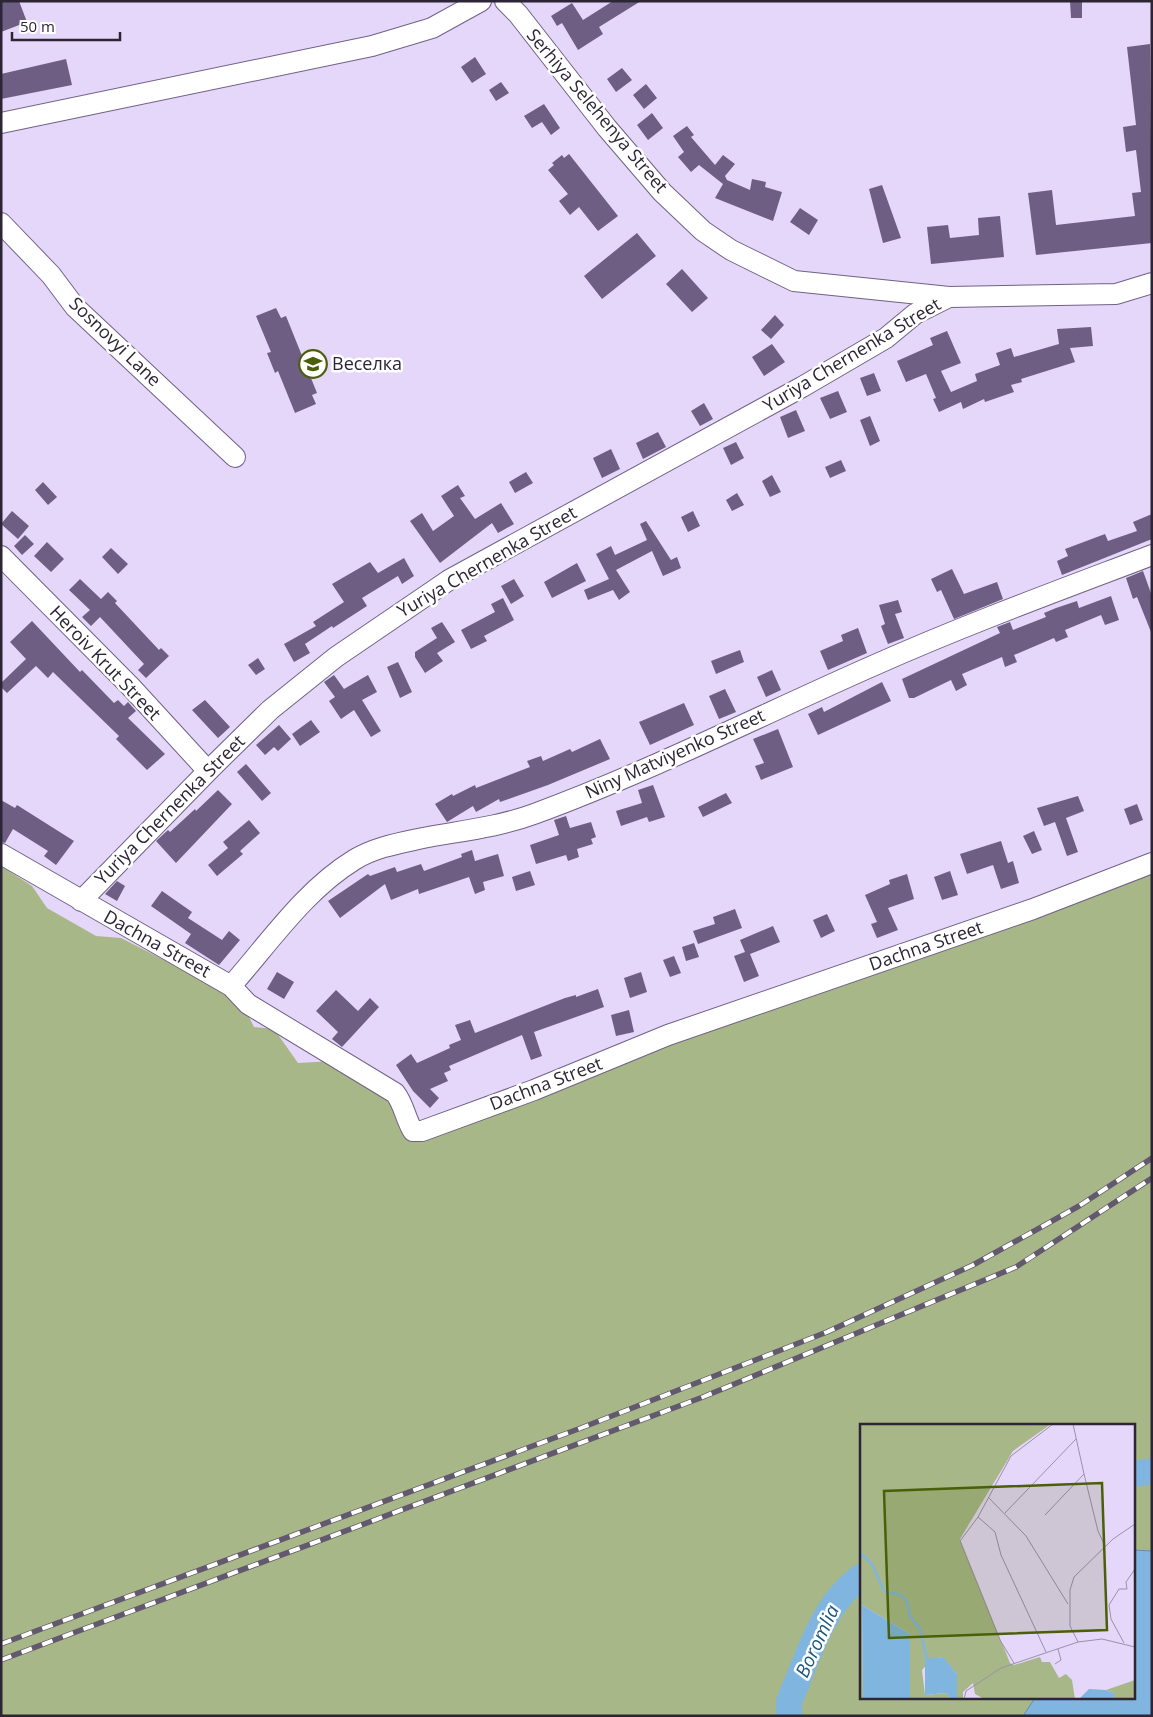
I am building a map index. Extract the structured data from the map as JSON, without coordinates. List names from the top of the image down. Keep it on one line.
{"streets":{"street":["Serhiya Selehenya Street","Sosnovyi Lane","Yuriya Chernenka Street","Heroiv Krut Street","Niny Matviyenko Street","Dachna Street"]},"crossings":[["Serhiya Selehenya Street","Yuriya Chernenka Street"],["Yuriya Chernenka Street","Heroiv Krut Street"],["Yuriya Chernenka Street","Dachna Street"],["Niny Matviyenko Street","Dachna Street"]],"water":["Boromlia"],"places":{"school or university":["Веселка"]},"scale_bar":"50 m"}
